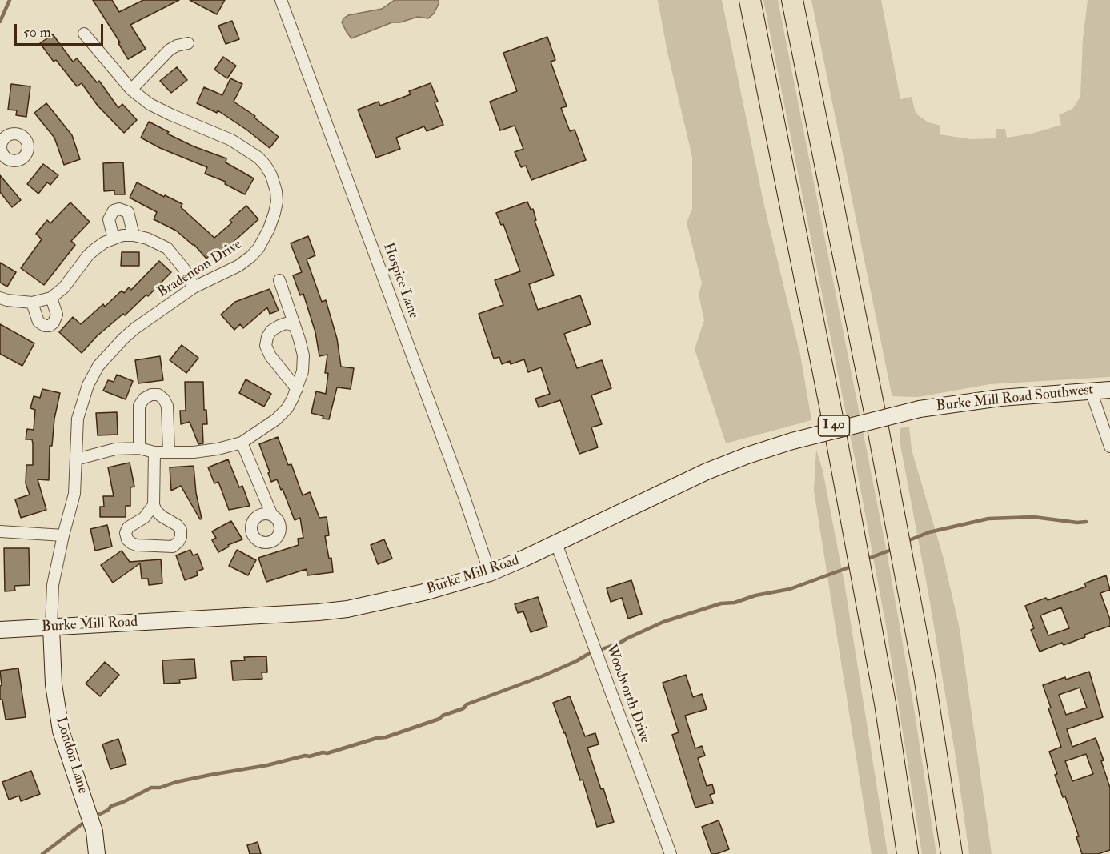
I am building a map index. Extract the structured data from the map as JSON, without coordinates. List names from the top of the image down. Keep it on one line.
{"streets":{"highway":["I 40"],"street":["Bradenton Drive","Hospice Lane","Burke Mill Road Southwest","Burke Mill Road","Woodworth Drive","London Lane"]},"crossings":[["Bradenton Drive","Burke Mill Road"],["Bradenton Drive","London Lane"],["Hospice Lane","Burke Mill Road"],["Burke Mill Road Southwest","Burke Mill Road"],["Burke Mill Road","Woodworth Drive"],["Burke Mill Road","London Lane"]],"scale_bar":"50 m"}
